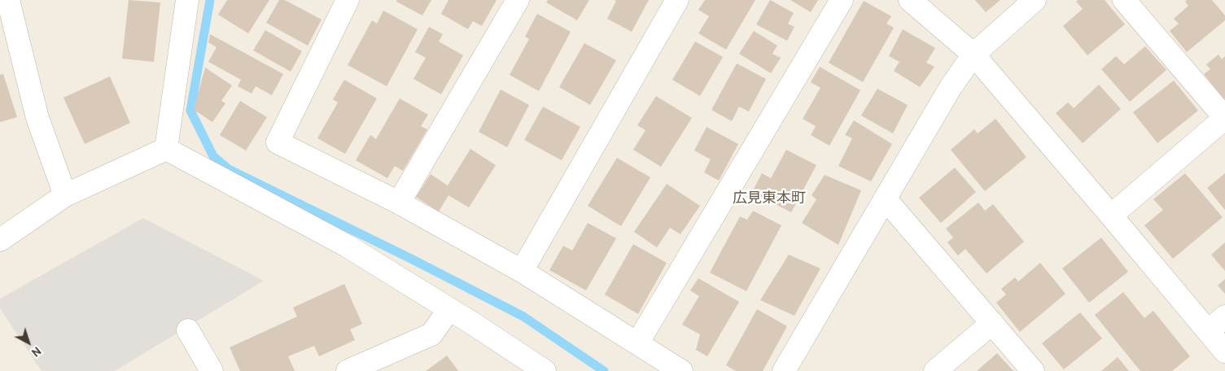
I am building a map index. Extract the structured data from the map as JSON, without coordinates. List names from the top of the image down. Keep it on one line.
{"districts":["広見東本町"],"north":"bottom right"}
